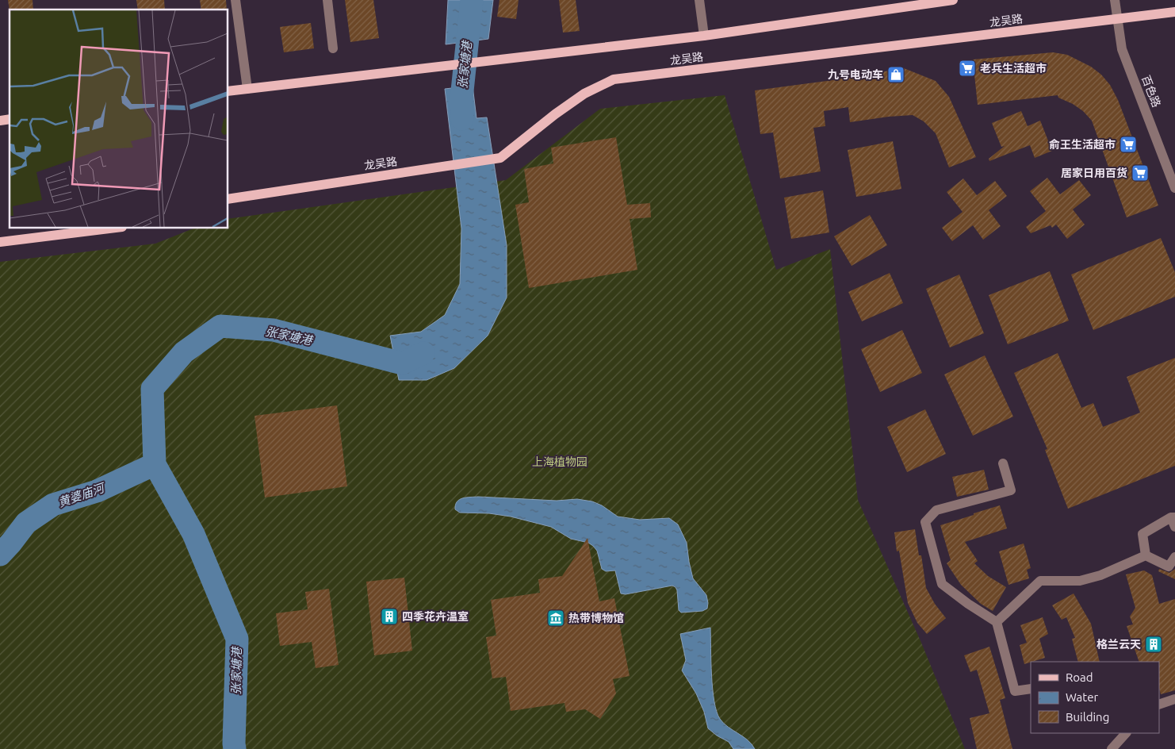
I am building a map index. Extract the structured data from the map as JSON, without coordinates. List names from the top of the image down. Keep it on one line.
{"streets":{"main road":["龙吴路"],"street":["百色路"]},"crossings":[["龙吴路","百色路"]],"water":["张家塘港","黄婆庙河"],"parks":["上海植物园"],"places":{"supermarket":["老兵生活超市","俞王生活超市","居家日用百货"],"shop":["九号电动车"],"building":["四季花卉温室","格兰云天"],"museum":["热带博物馆"]},"legend":["Road","Water","Building"]}
